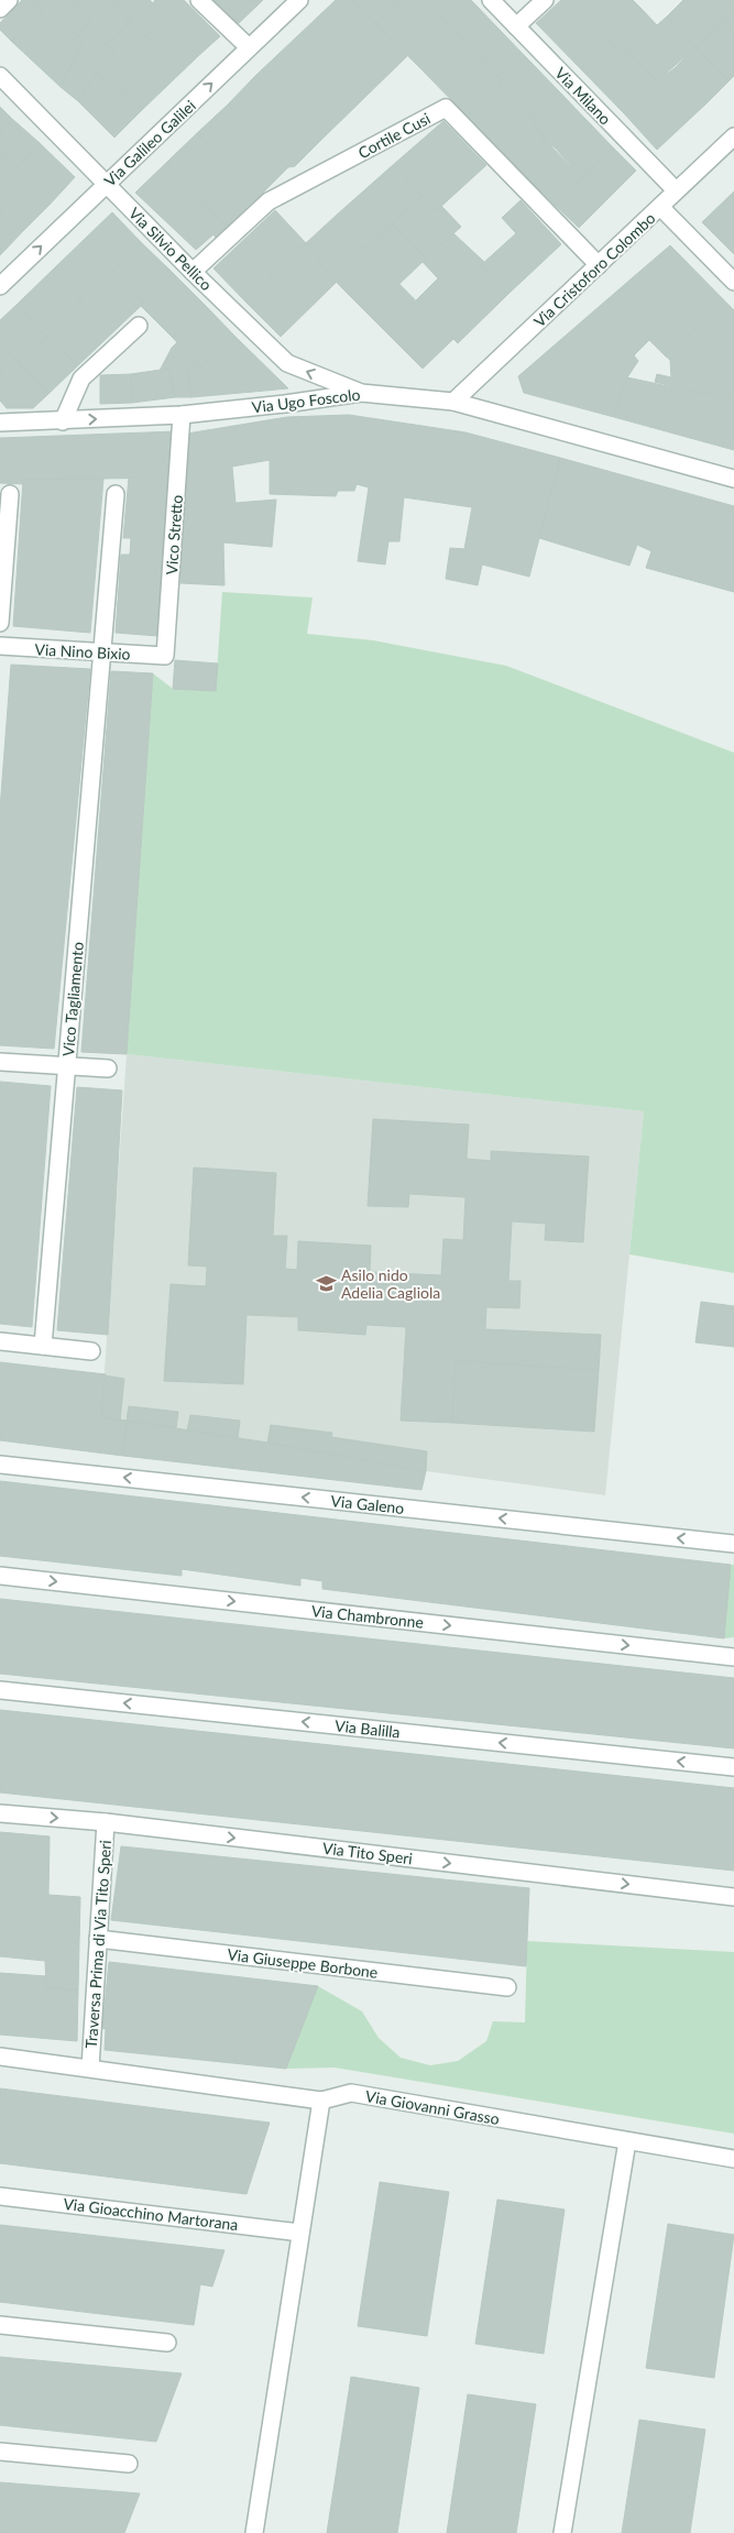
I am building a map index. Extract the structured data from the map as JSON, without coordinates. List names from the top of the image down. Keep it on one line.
{"streets":{"street":["Via Milano","Cortile Cusi","Via Galileo Galilei","Via Silvio Pellico","Via Cristoforo Colombo","Via Ugo Foscolo","Vico Stretto","Via Nino Bixio","Vico Tagliamento","Via Galeno","Via Chambronne","Via Balilla","Via Tito Speri","Traversa Prima di Via Tito Speri","Via Giuseppe Borbone","Via Giovanni Grasso","Via Gioacchino Martorana"]},"crossings":[["Via Milano","Via Cristoforo Colombo"],["Cortile Cusi","Via Silvio Pellico"],["Cortile Cusi","Via Cristoforo Colombo"],["Via Galileo Galilei","Via Silvio Pellico"],["Via Silvio Pellico","Via Ugo Foscolo"],["Via Cristoforo Colombo","Via Ugo Foscolo"],["Via Ugo Foscolo","Vico Stretto"],["Vico Stretto","Via Nino Bixio"],["Via Nino Bixio","Vico Tagliamento"],["Via Tito Speri","Traversa Prima di Via Tito Speri"],["Traversa Prima di Via Tito Speri","Via Giuseppe Borbone"],["Traversa Prima di Via Tito Speri","Via Giovanni Grasso"]],"one_way":["Via Galileo Galilei","Via Silvio Pellico","Via Galeno","Via Chambronne","Via Balilla","Via Tito Speri"],"places":{"school or university":["Asilo nido Adelia Cagliola"]}}
